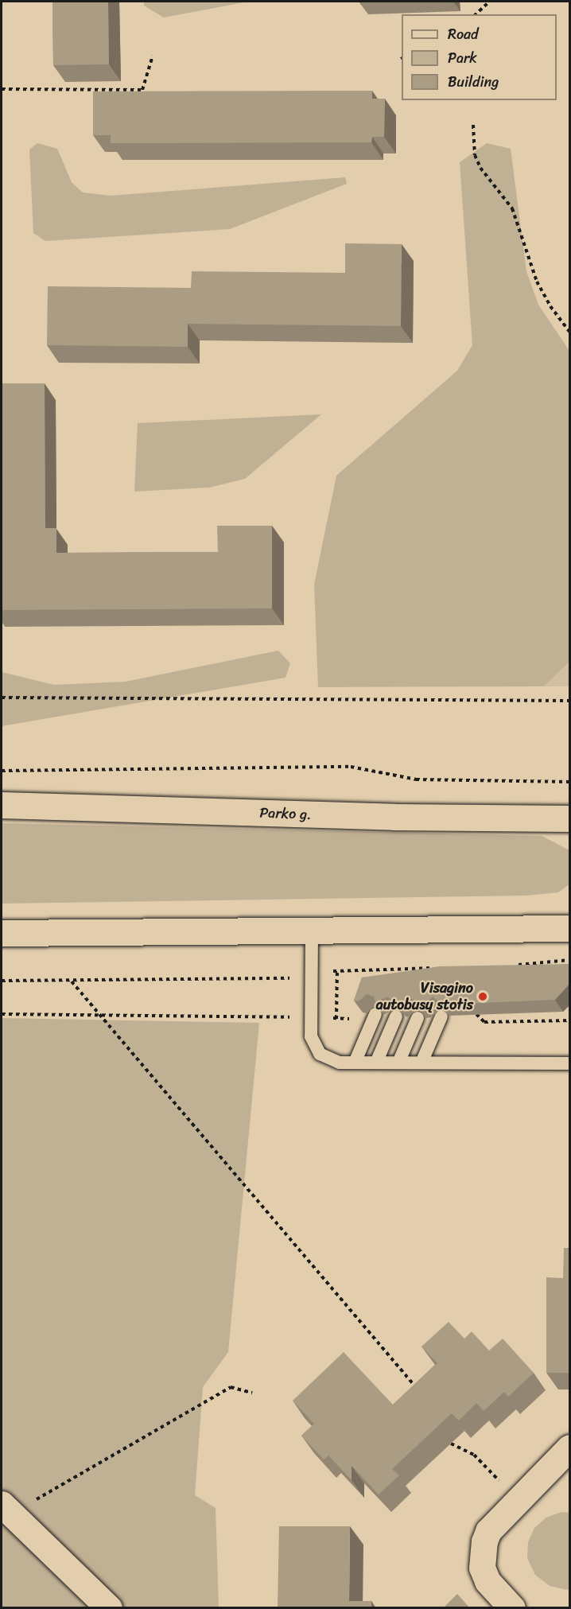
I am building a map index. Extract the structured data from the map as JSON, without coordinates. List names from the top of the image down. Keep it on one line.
{"streets":{"street":["Parko g."]},"places":["Visagino autobusų stotis"],"legend":["Road","Park","Building"]}
